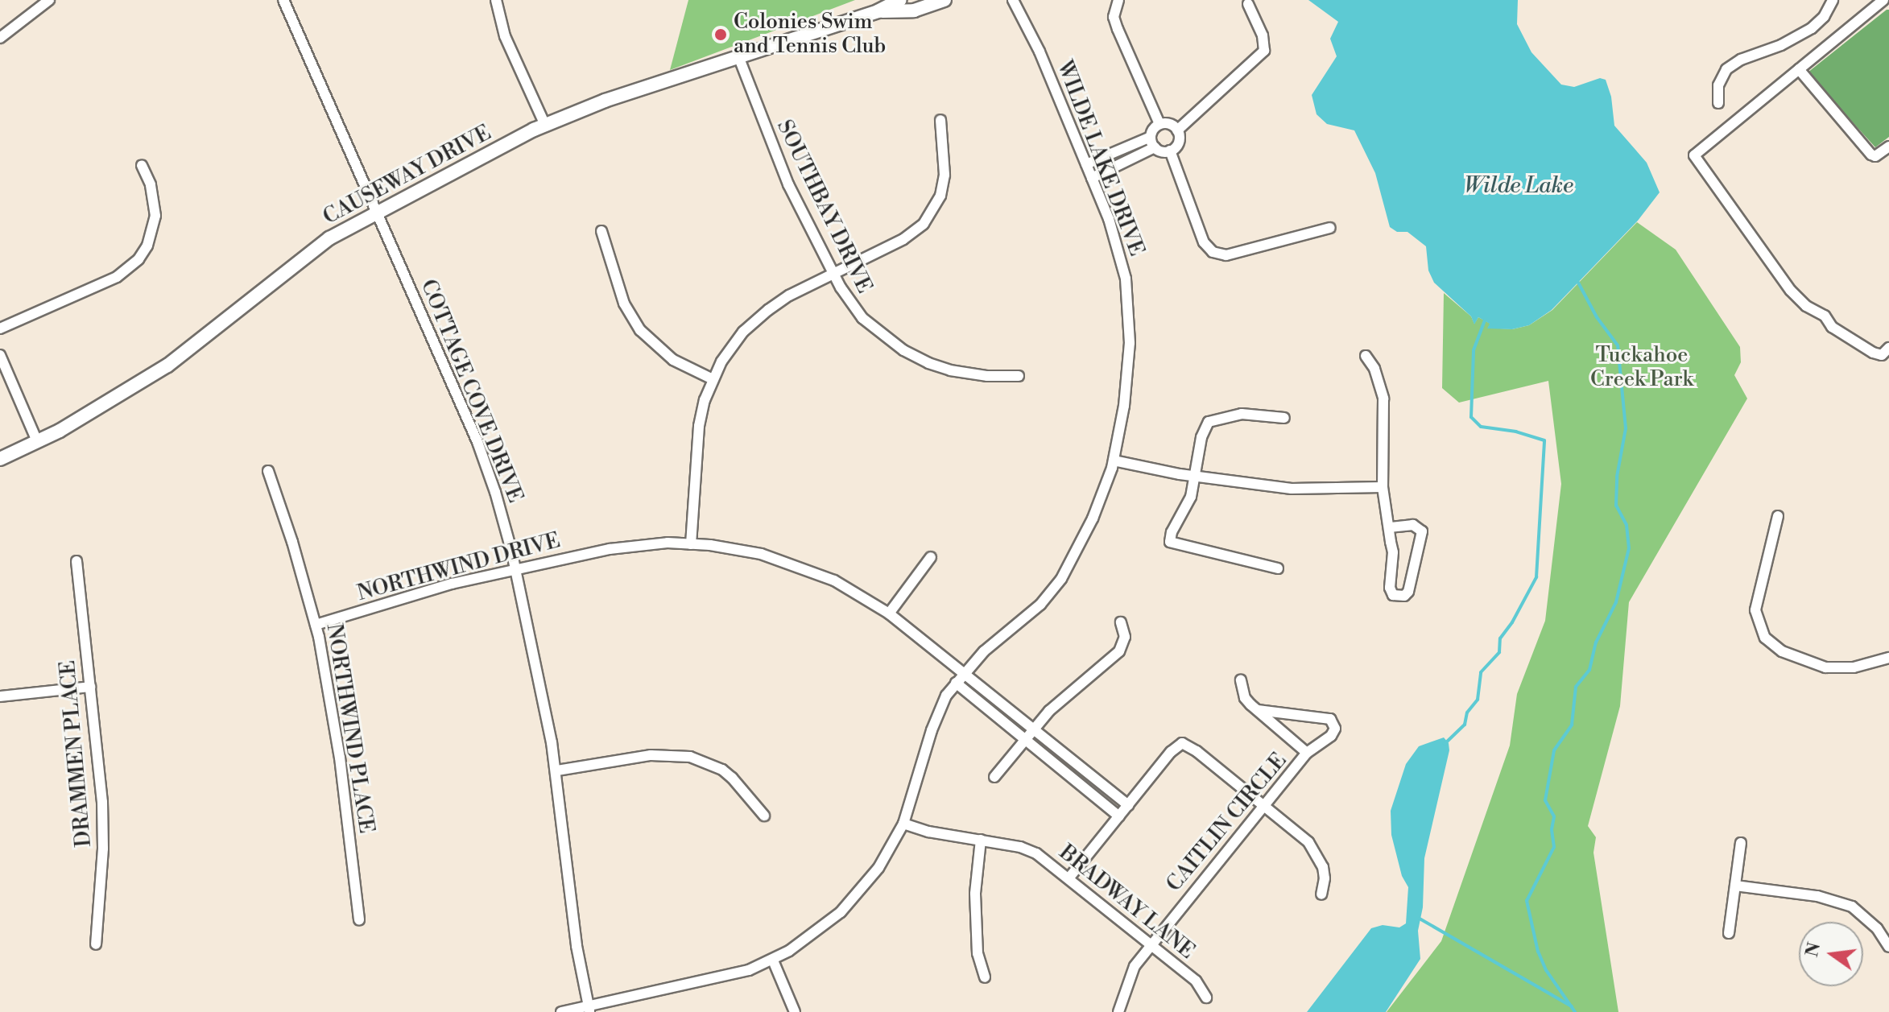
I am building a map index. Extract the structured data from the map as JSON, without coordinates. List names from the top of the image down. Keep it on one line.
{"streets":{"street":["WILDE LAKE DRIVE","CAUSEWAY DRIVE","SOUTHBAY DRIVE","COTTAGE COVE DRIVE","NORTHWIND DRIVE","NORTHWIND PLACE","DRAMMEN PLACE","CAITLIN CIRCLE","BRADWAY LANE"]},"crossings":[["WILDE LAKE DRIVE","COTTAGE COVE DRIVE"],["WILDE LAKE DRIVE","NORTHWIND DRIVE"],["WILDE LAKE DRIVE","BRADWAY LANE"],["CAUSEWAY DRIVE","SOUTHBAY DRIVE"],["CAUSEWAY DRIVE","COTTAGE COVE DRIVE"],["COTTAGE COVE DRIVE","NORTHWIND DRIVE"],["NORTHWIND DRIVE","NORTHWIND PLACE"],["CAITLIN CIRCLE","BRADWAY LANE"]],"water":["Wilde Lake"],"parks":["Tuckahoe Creek Park"],"places":["Colonies Swim and Tennis Club"],"north":"left"}
